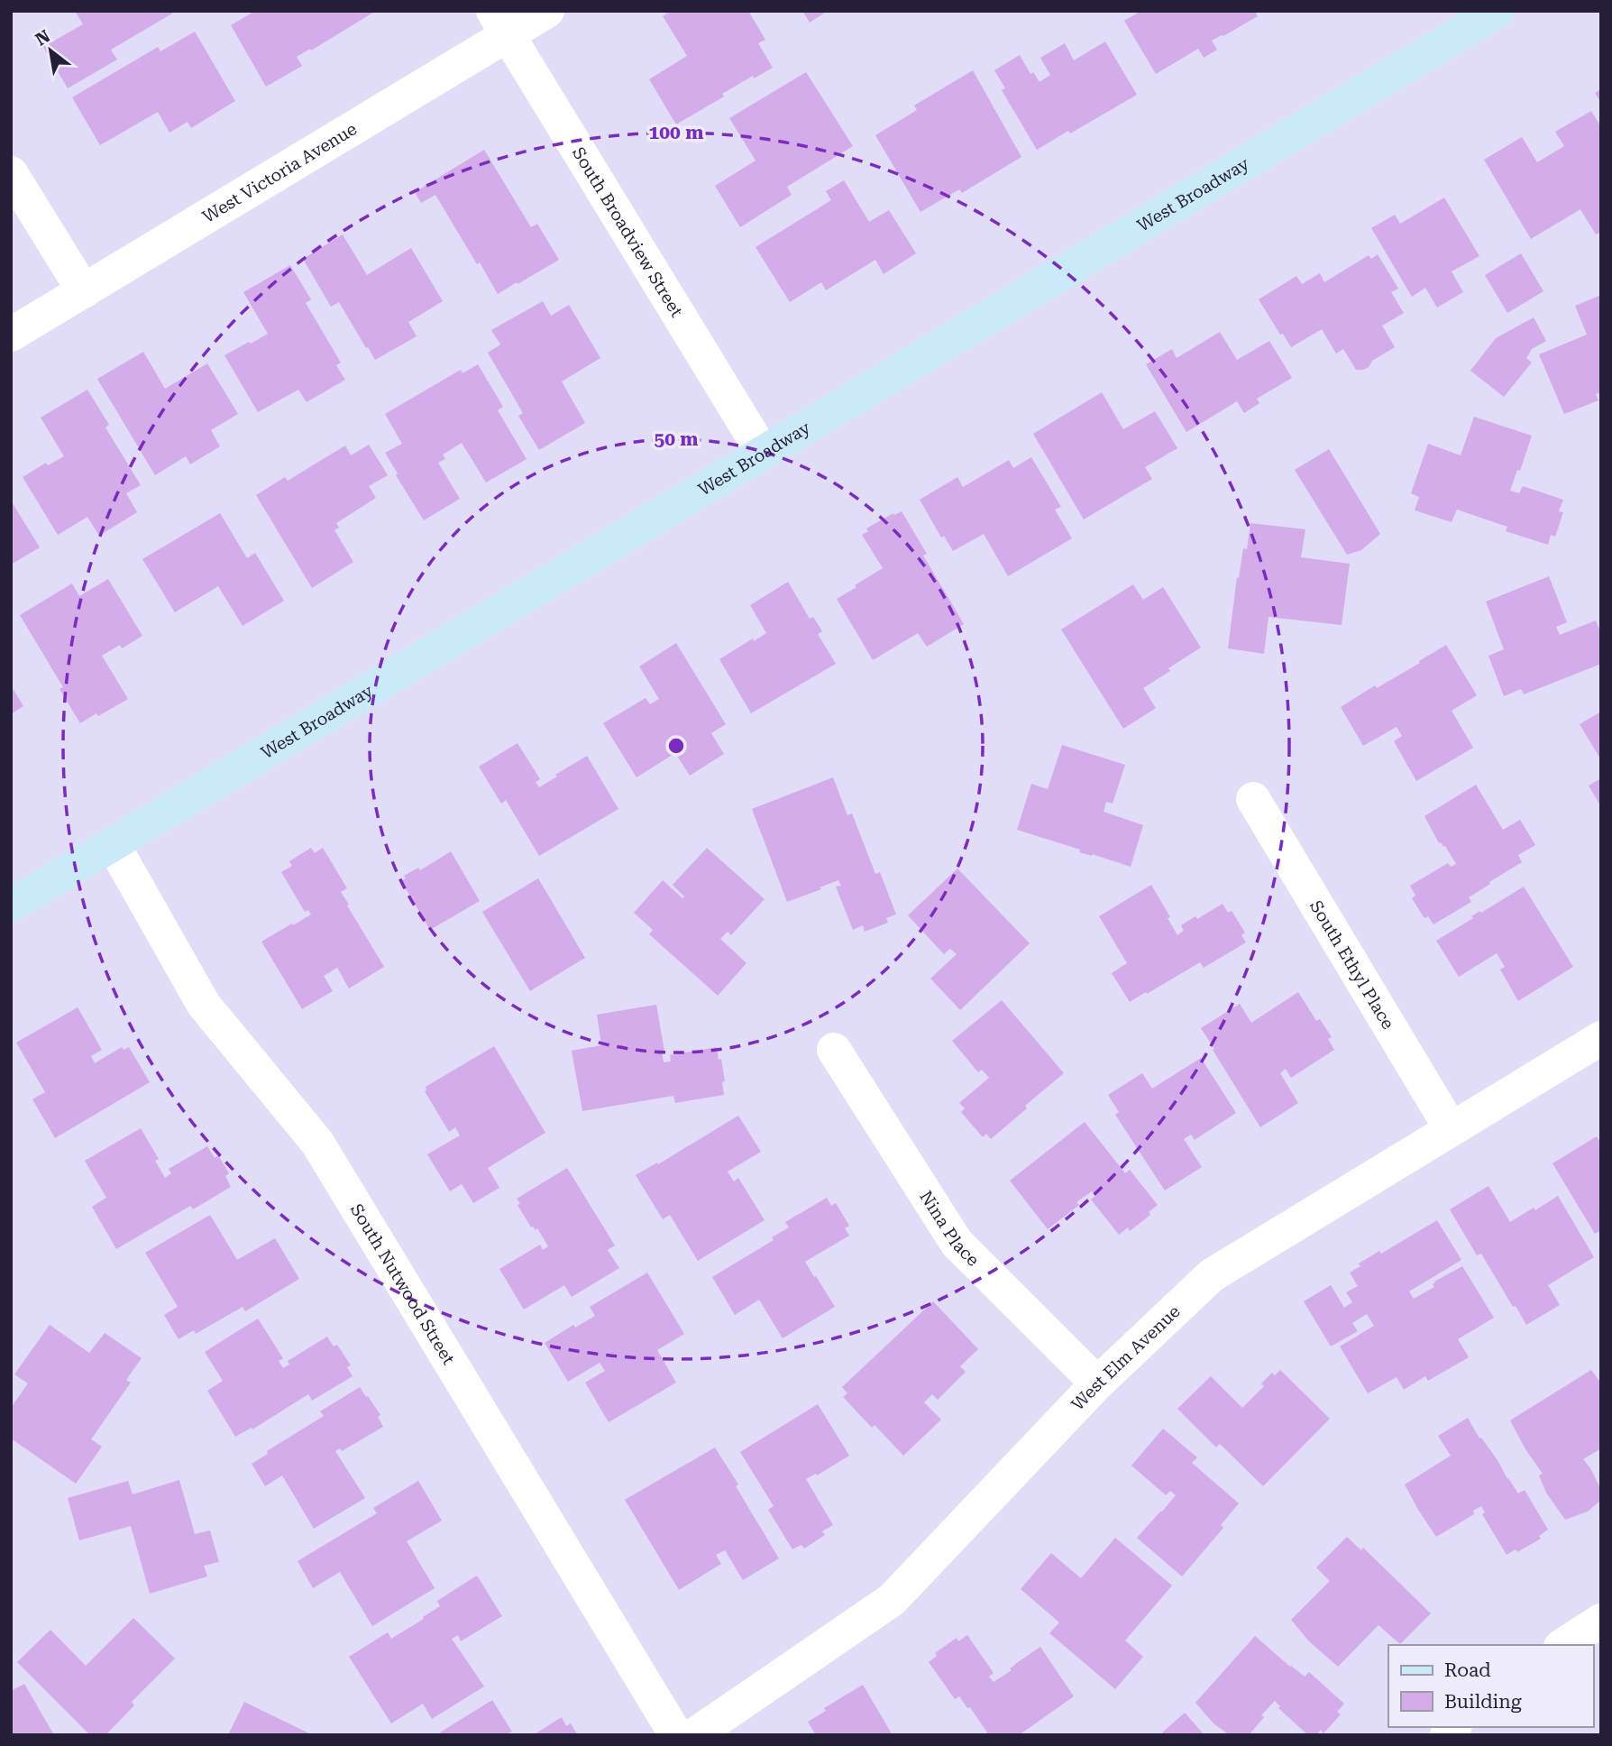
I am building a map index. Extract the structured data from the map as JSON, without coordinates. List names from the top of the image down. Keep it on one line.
{"streets":{"main road":["West Broadway"],"street":["West Victoria Avenue","South Broadview Street","South Ethyl Place","Nina Place","South Nutwood Street","West Elm Avenue"]},"crossings":[["West Victoria Avenue","South Broadview Street"],["West Broadway","South Broadview Street"],["West Broadway","South Nutwood Street"],["South Ethyl Place","West Elm Avenue"],["Nina Place","West Elm Avenue"]],"legend":["Road","Building"],"north":"top left","rings":["100 m","50 m"]}
